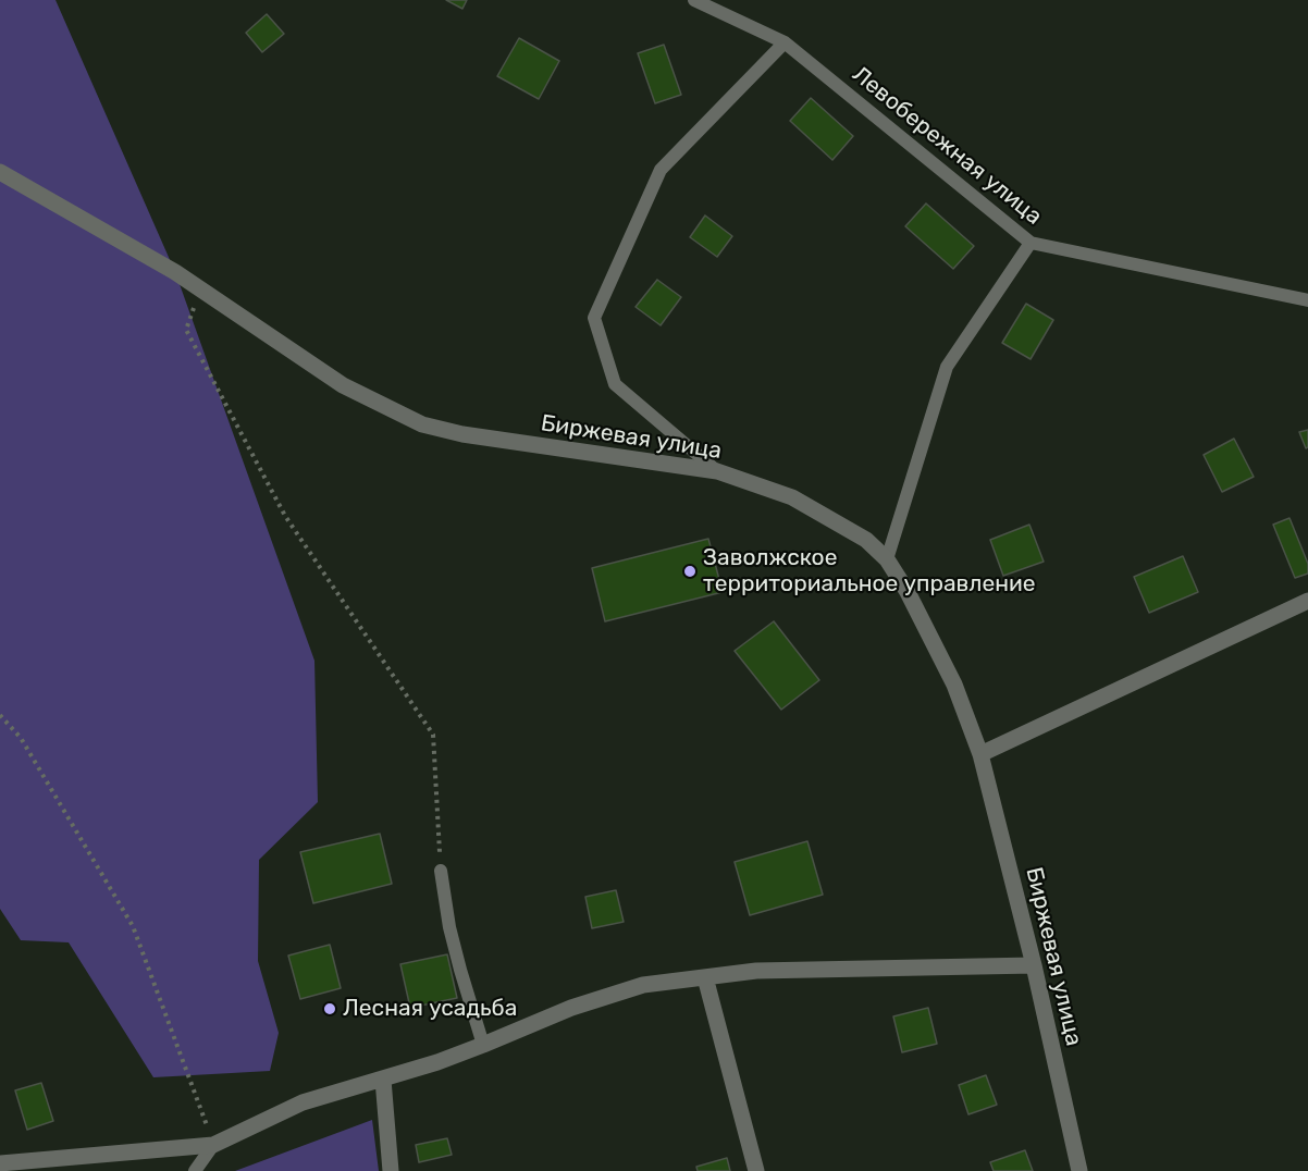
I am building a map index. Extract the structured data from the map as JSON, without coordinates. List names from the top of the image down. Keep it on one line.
{"streets":{"street":["Биржевая улица"],"lane":["Левобережная улица"]},"places":["Заволжское территориальное управление","Лесная усадьба"]}
